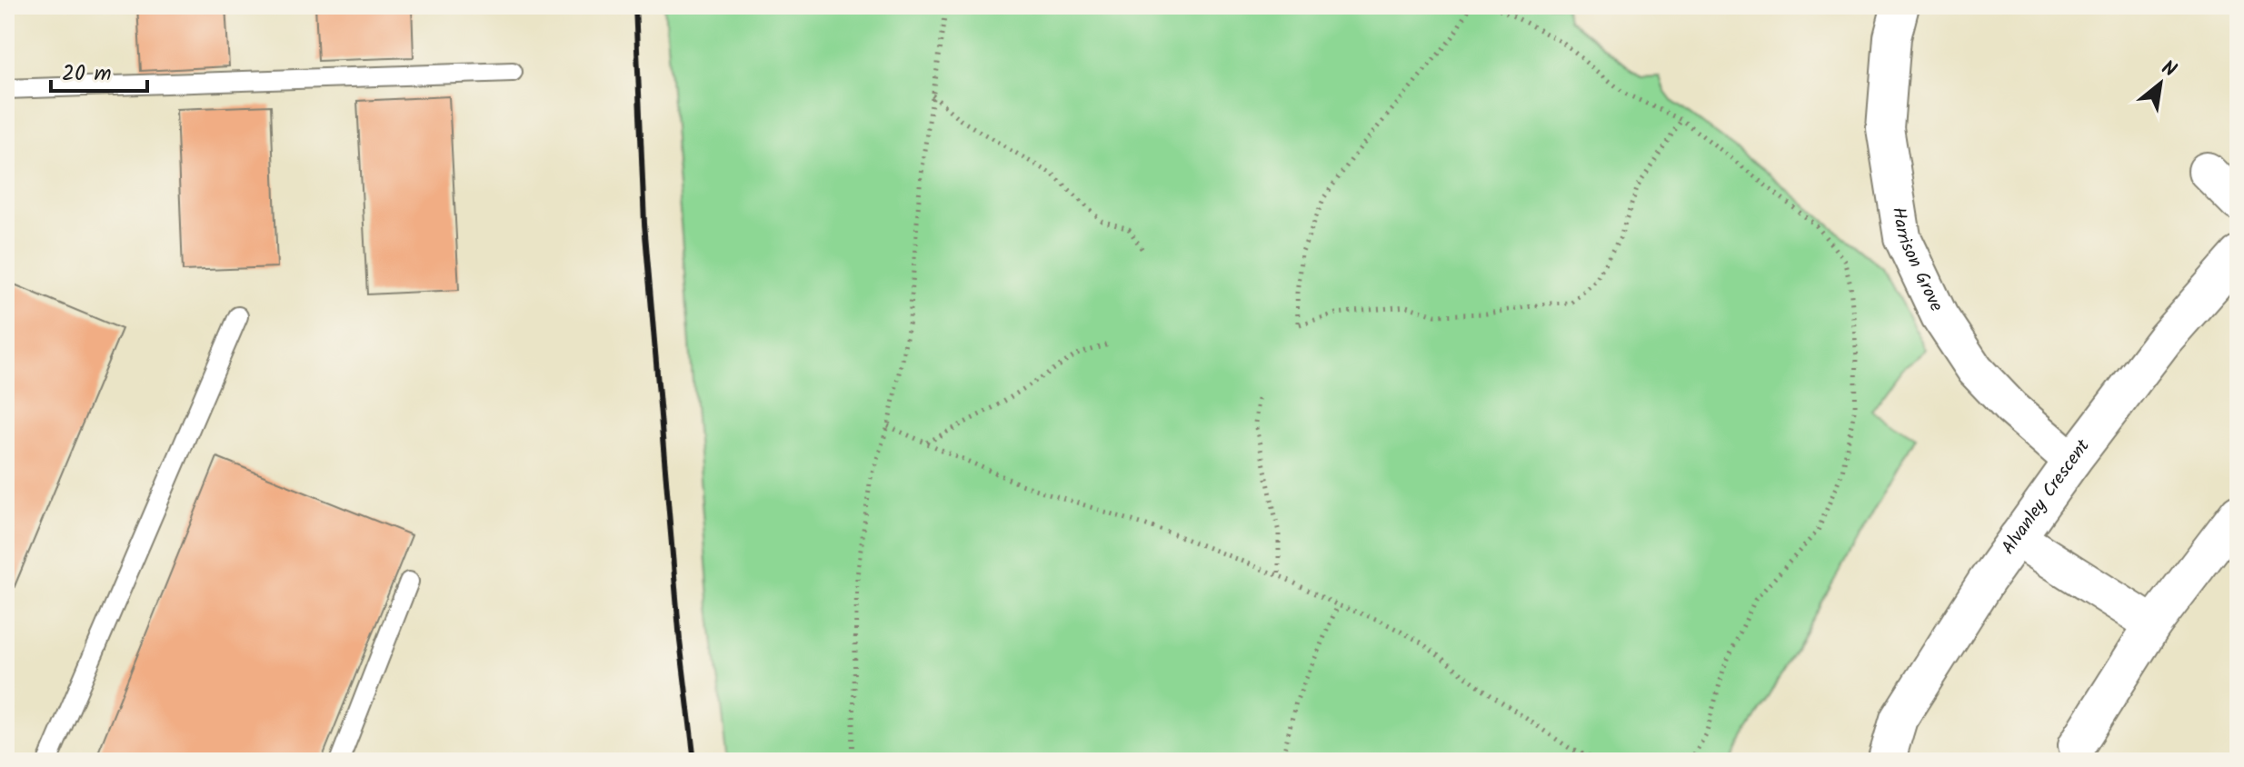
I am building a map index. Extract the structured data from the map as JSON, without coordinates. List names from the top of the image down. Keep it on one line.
{"streets":{"street":["Harrison Grove","Alvanley Crescent"]},"crossings":[["Harrison Grove","Alvanley Crescent"]],"scale_bar":"20 m","north":"top right"}
